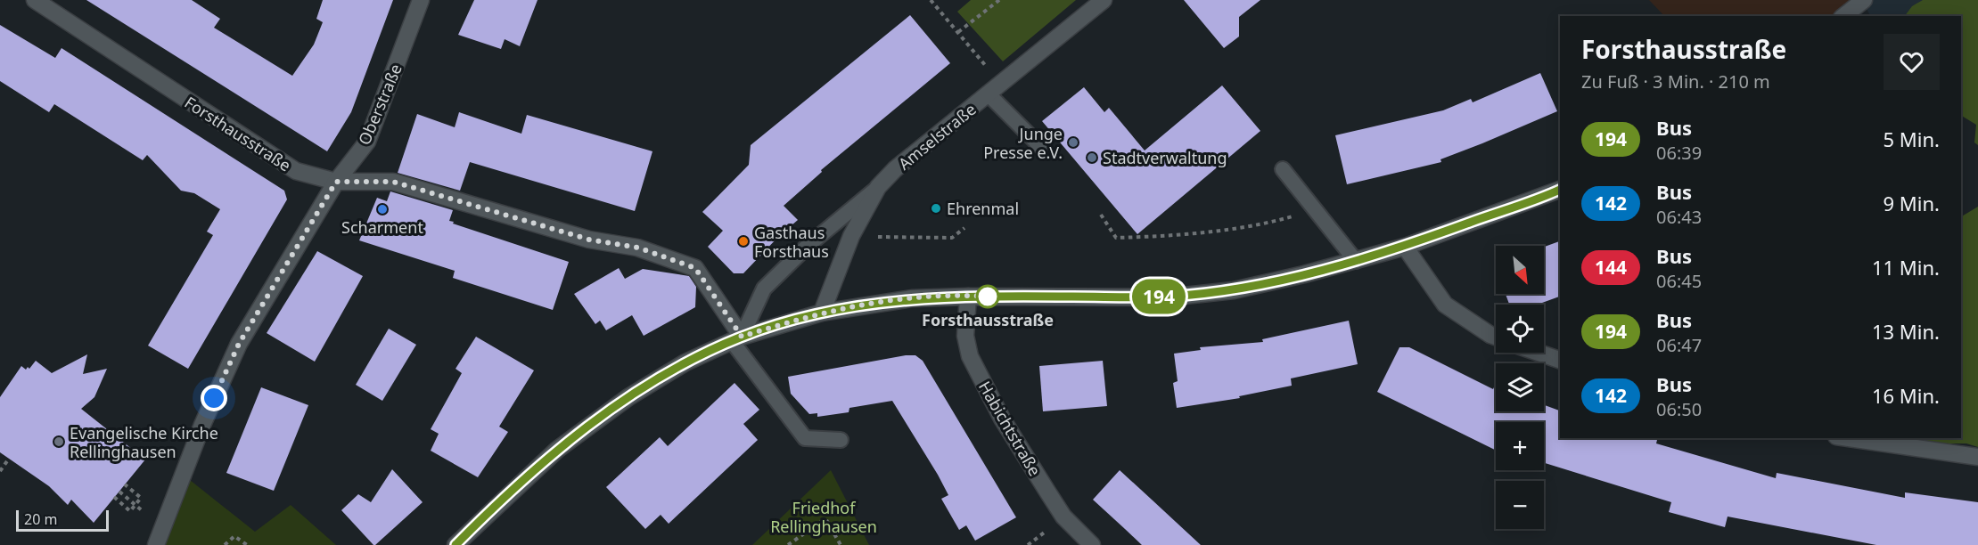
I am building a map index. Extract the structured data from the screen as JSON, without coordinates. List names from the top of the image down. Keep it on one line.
{"streets":{"street":["Oberstraße","Forsthausstraße","Amselstraße","Habichtstraße"]},"crossings":[["Oberstraße","Forsthausstraße"]],"parks":["Friedhof Rellinghausen"],"places":["Junge Presse e.V.","Stadtverwaltung","Ehrenmal","Scharment","Gasthaus Forsthaus","Forsthausstraße","Evangelische Kirche Rellinghausen"],"lines":["bus line 194"],"scale_bar":"20 m","north":"bottom right","page":{"on_map":"194","heading":["Forsthausstraße","Zu Fuß · 3 Min. · 210 m"],"list":[{"mark":"194","name":"Bus","note":"06:39","value":"5 Min."},{"mark":"142","name":"Bus","note":"06:43","value":"9 Min."},{"mark":"144","name":"Bus","note":"06:45","value":"11 Min."},{"mark":"194","name":"Bus","note":"06:47","value":"13 Min."},{"mark":"142","name":"Bus","note":"06:50","value":"16 Min."}],"map_buttons":["+","−"],"scale":"20 m"}}
